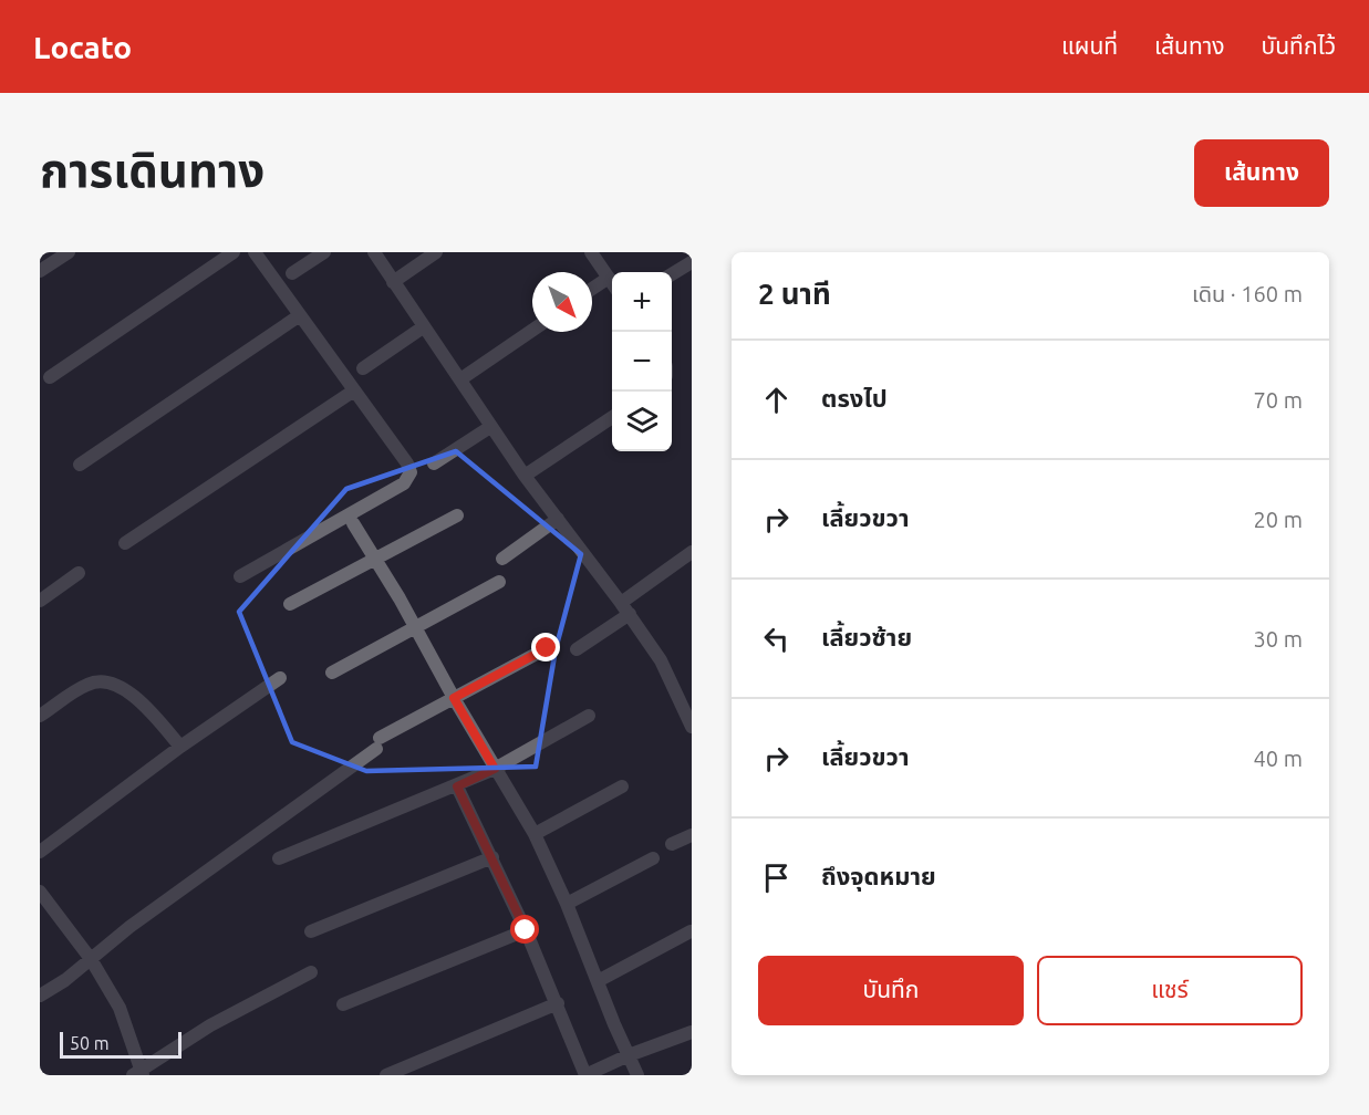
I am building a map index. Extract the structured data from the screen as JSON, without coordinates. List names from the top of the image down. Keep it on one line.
{"scale_bar":"50 m","north":"bottom right","page":{"header":"Locato","nav":["แผนที่","เส้นทาง","บันทึกไว้"],"title":"การเดินทาง","buttons":["เส้นทาง",["บันทึก","แชร์"]],"heading":["2 นาที","เดิน · 160 m"],"map_buttons":["+","−"],"list":[["ตรงไป","70 m"],["เลี้ยวขวา","20 m"],["เลี้ยวซ้าย","30 m"],["เลี้ยวขวา","40 m"],"ถึงจุดหมาย"],"scale":"50 m"}}
